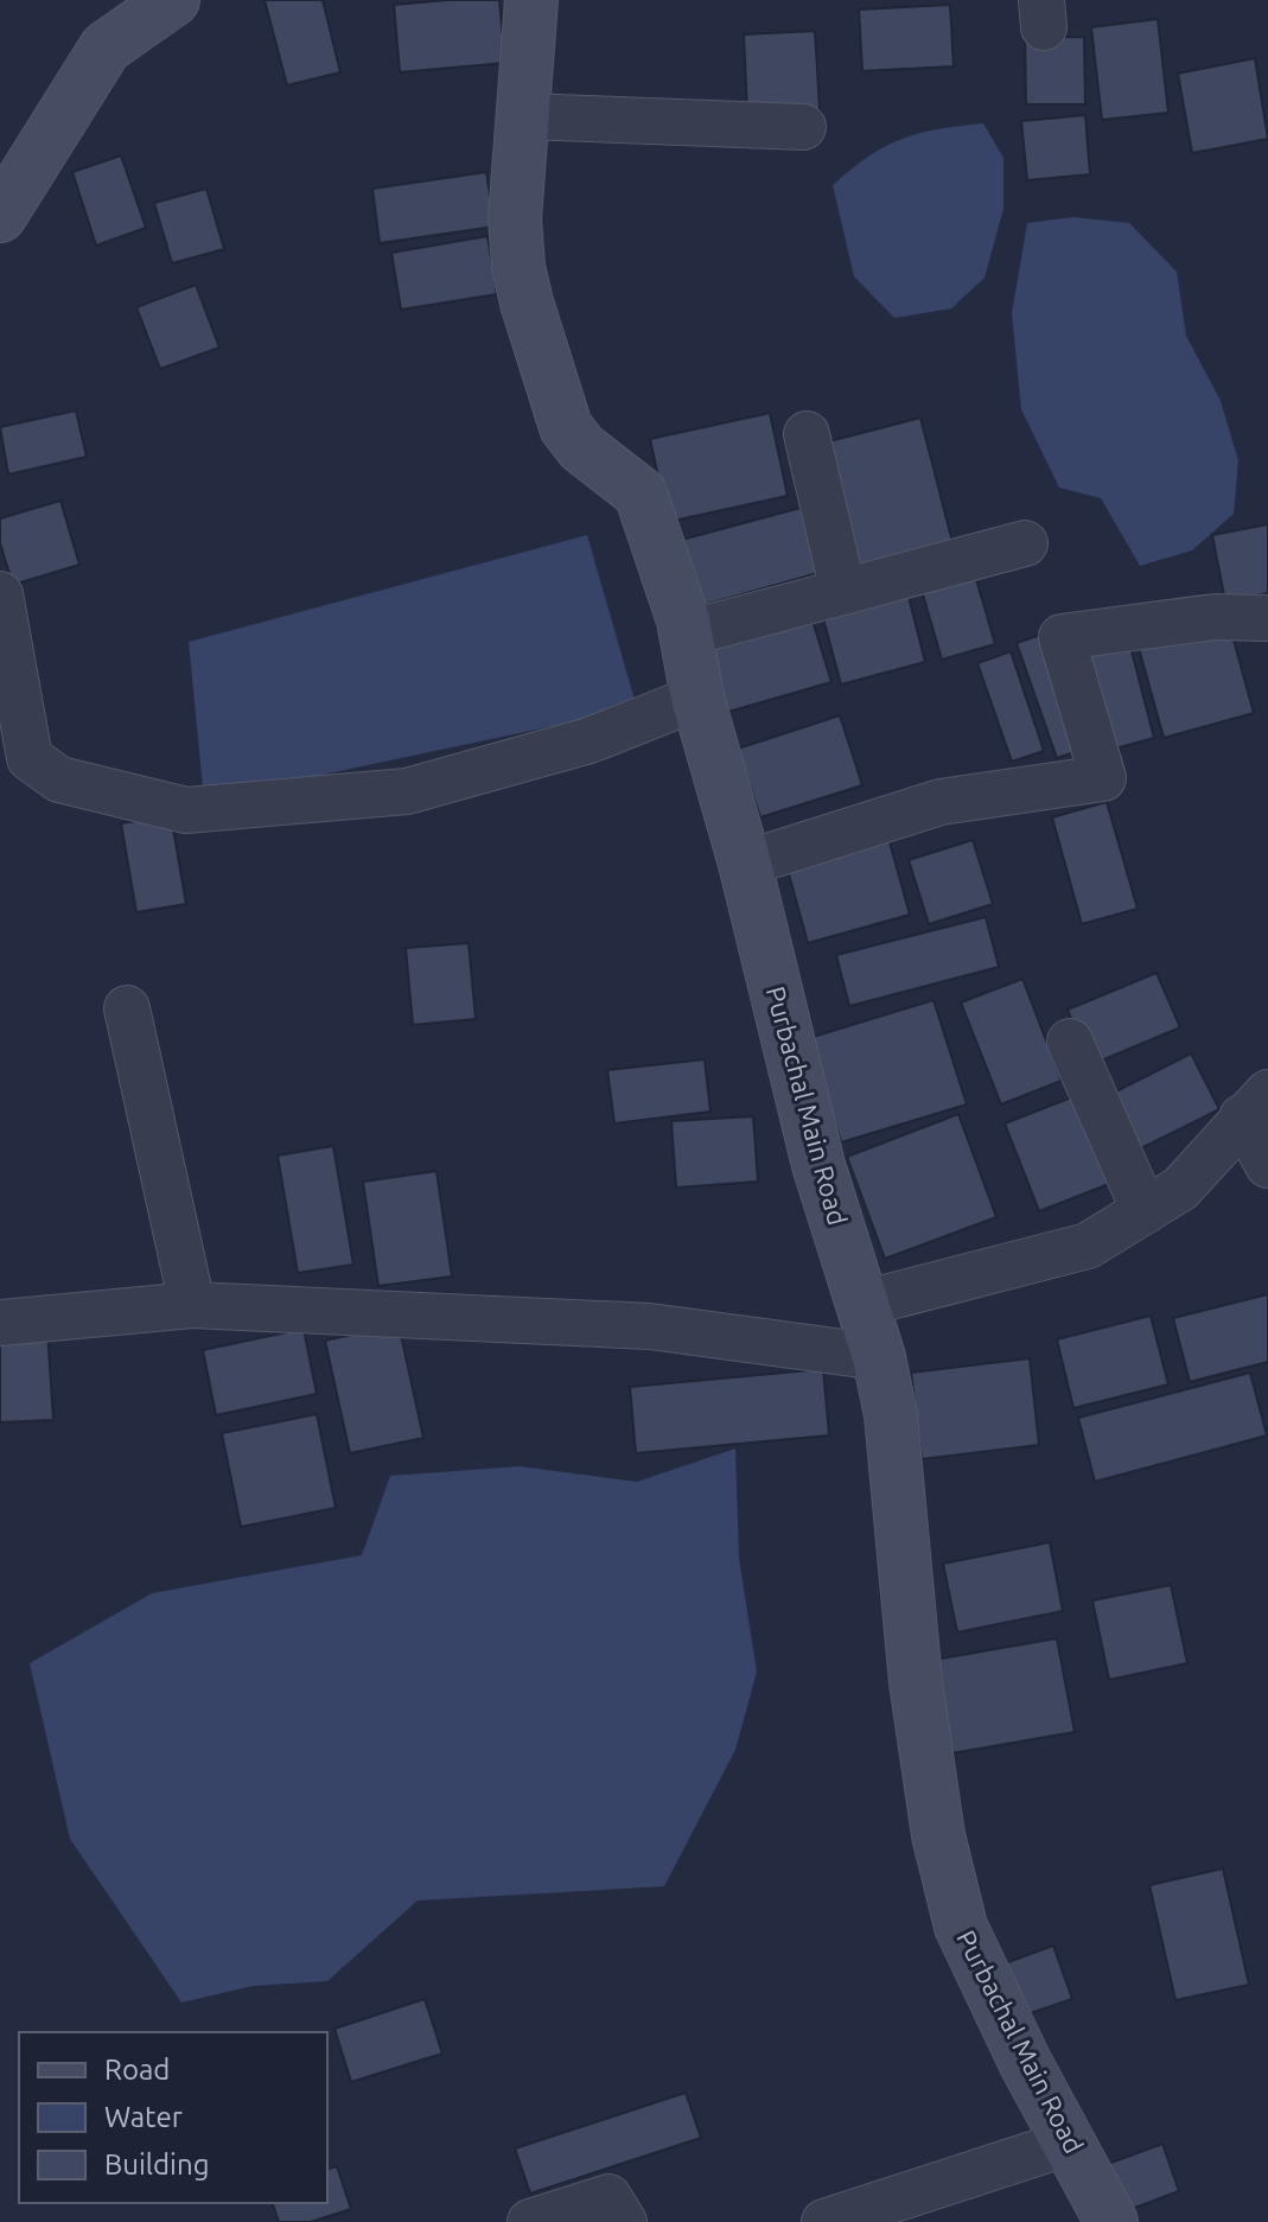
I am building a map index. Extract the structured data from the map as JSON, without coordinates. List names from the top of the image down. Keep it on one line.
{"streets":{"street":["Purbachal Main Road"]},"legend":["Road","Water","Building"]}
